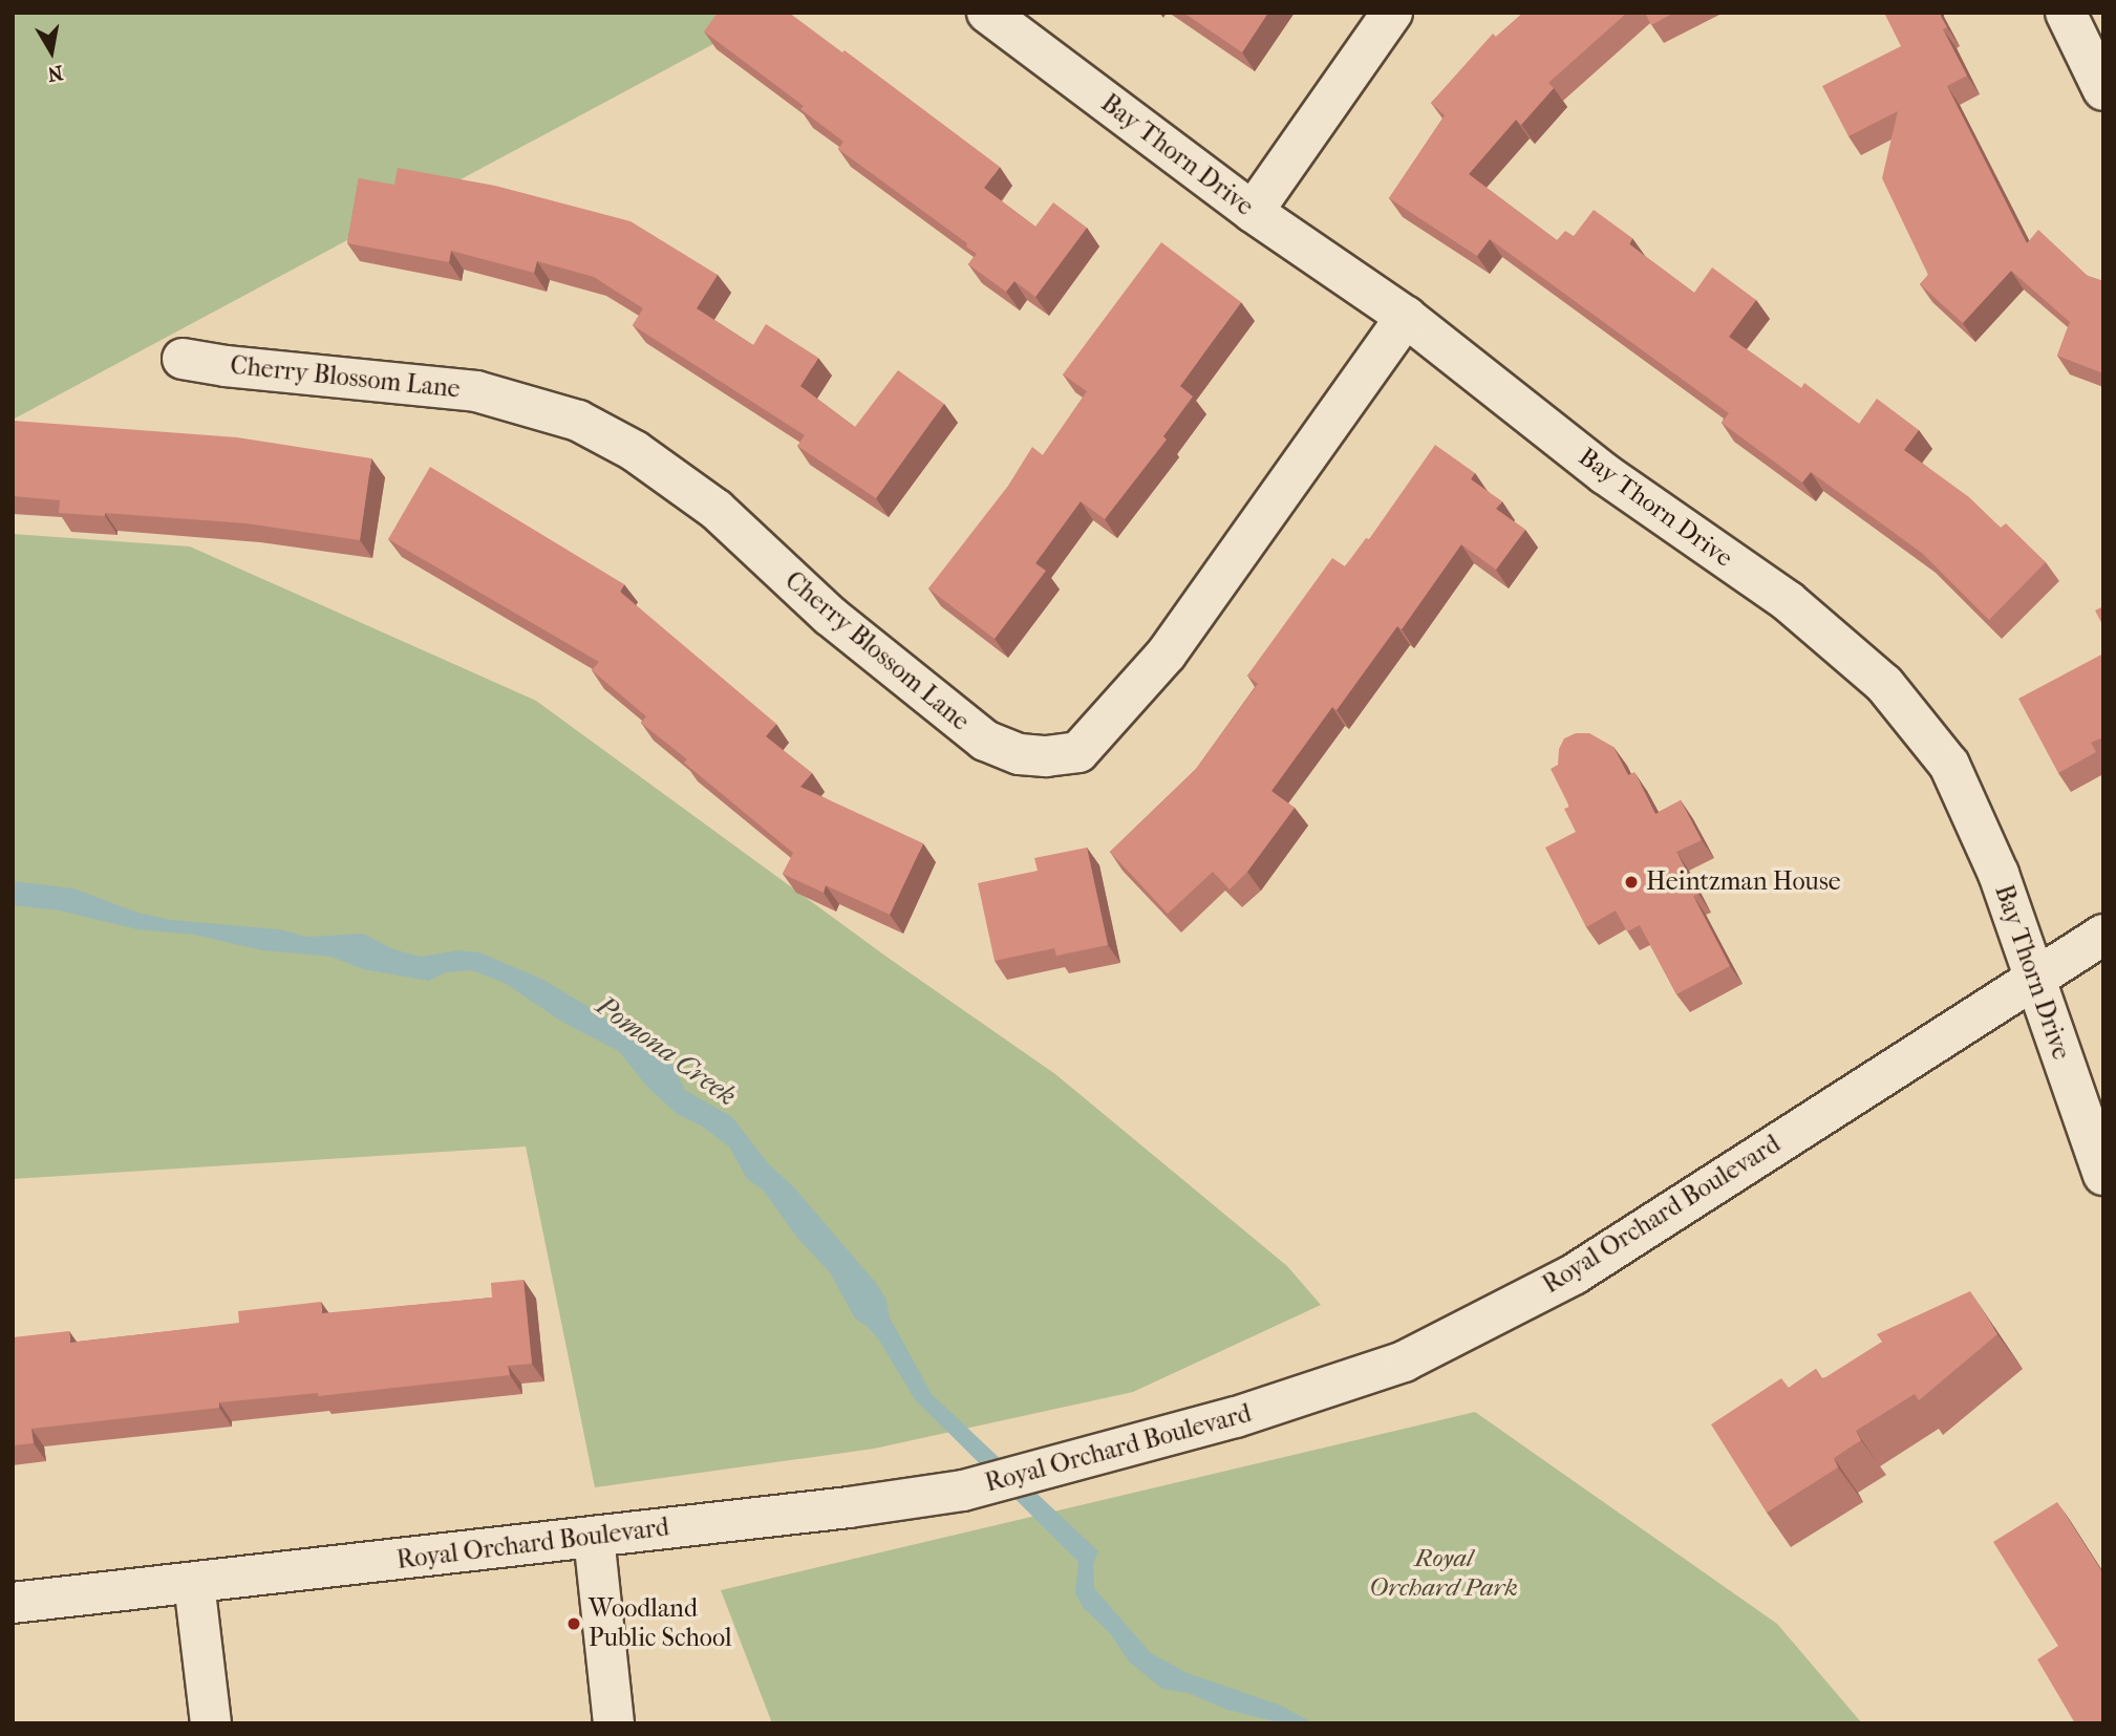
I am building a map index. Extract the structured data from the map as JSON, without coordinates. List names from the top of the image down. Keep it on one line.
{"streets":{"street":["Bay Thorn Drive","Cherry Blossom Lane","Royal Orchard Boulevard"]},"crossings":[["Bay Thorn Drive","Cherry Blossom Lane"],["Bay Thorn Drive","Royal Orchard Boulevard"]],"water":["Pomona Creek"],"parks":["Royal Orchard Park"],"places":["Heintzman House","Woodland Public School"],"north":"bottom"}
